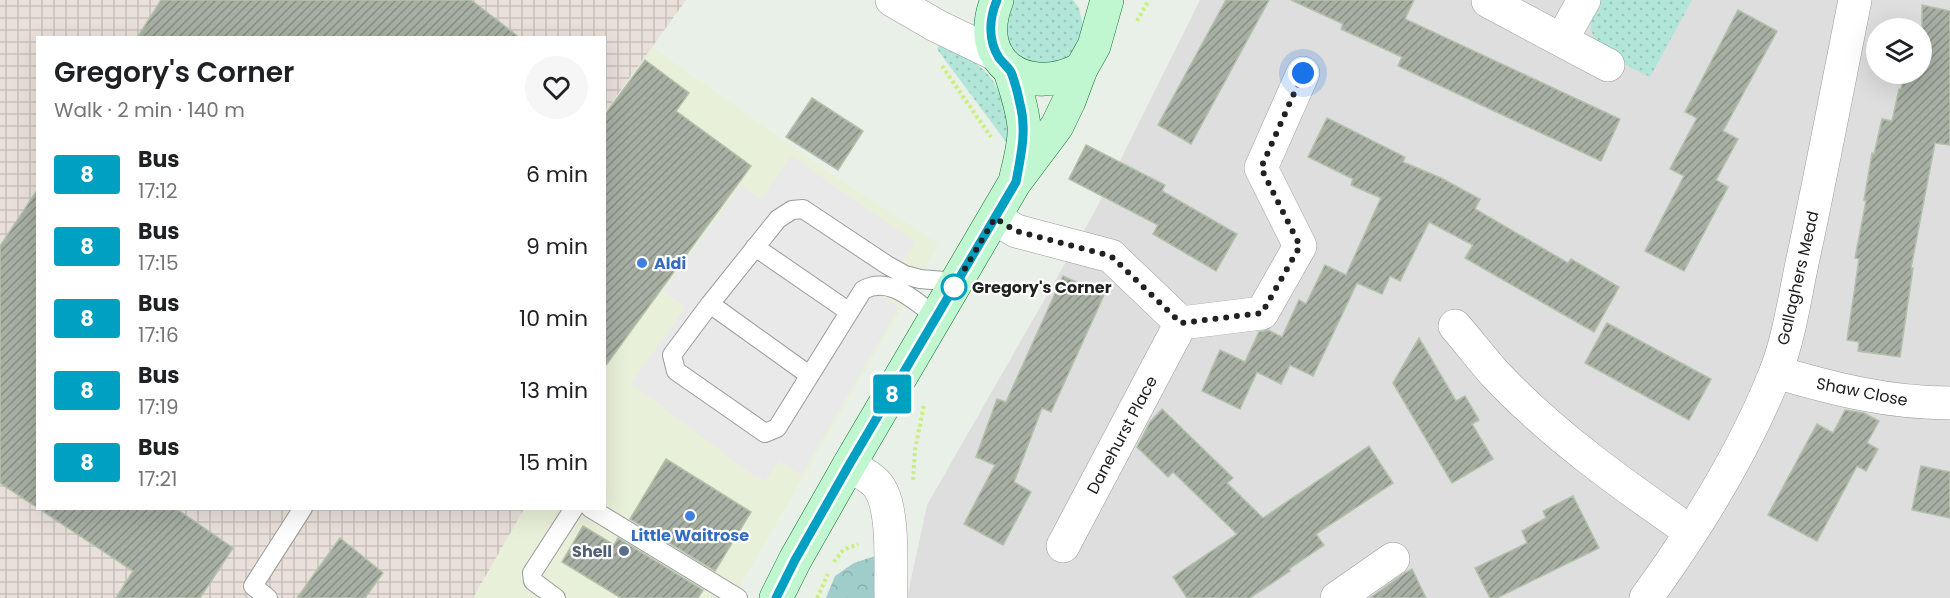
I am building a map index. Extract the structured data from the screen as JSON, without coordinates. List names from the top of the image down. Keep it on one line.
{"streets":{"street":["Gallaghers Mead","Shaw Close","Danehurst Place"]},"crossings":[["Gallaghers Mead","Shaw Close"]],"places":["Aldi","Gregory's Corner","Little Waitrose","Shell"],"lines":["bus line 8"],"page":{"on_map":"8","heading":["Gregory's Corner","Walk · 2 min · 140 m"],"list":[{"mark":"8","name":"Bus","note":"17:12","value":"6 min"},{"mark":"8","name":"Bus","note":"17:15","value":"9 min"},{"mark":"8","name":"Bus","note":"17:16","value":"10 min"},{"mark":"8","name":"Bus","note":"17:19","value":"13 min"},{"mark":"8","name":"Bus","note":"17:21","value":"15 min"}]}}
